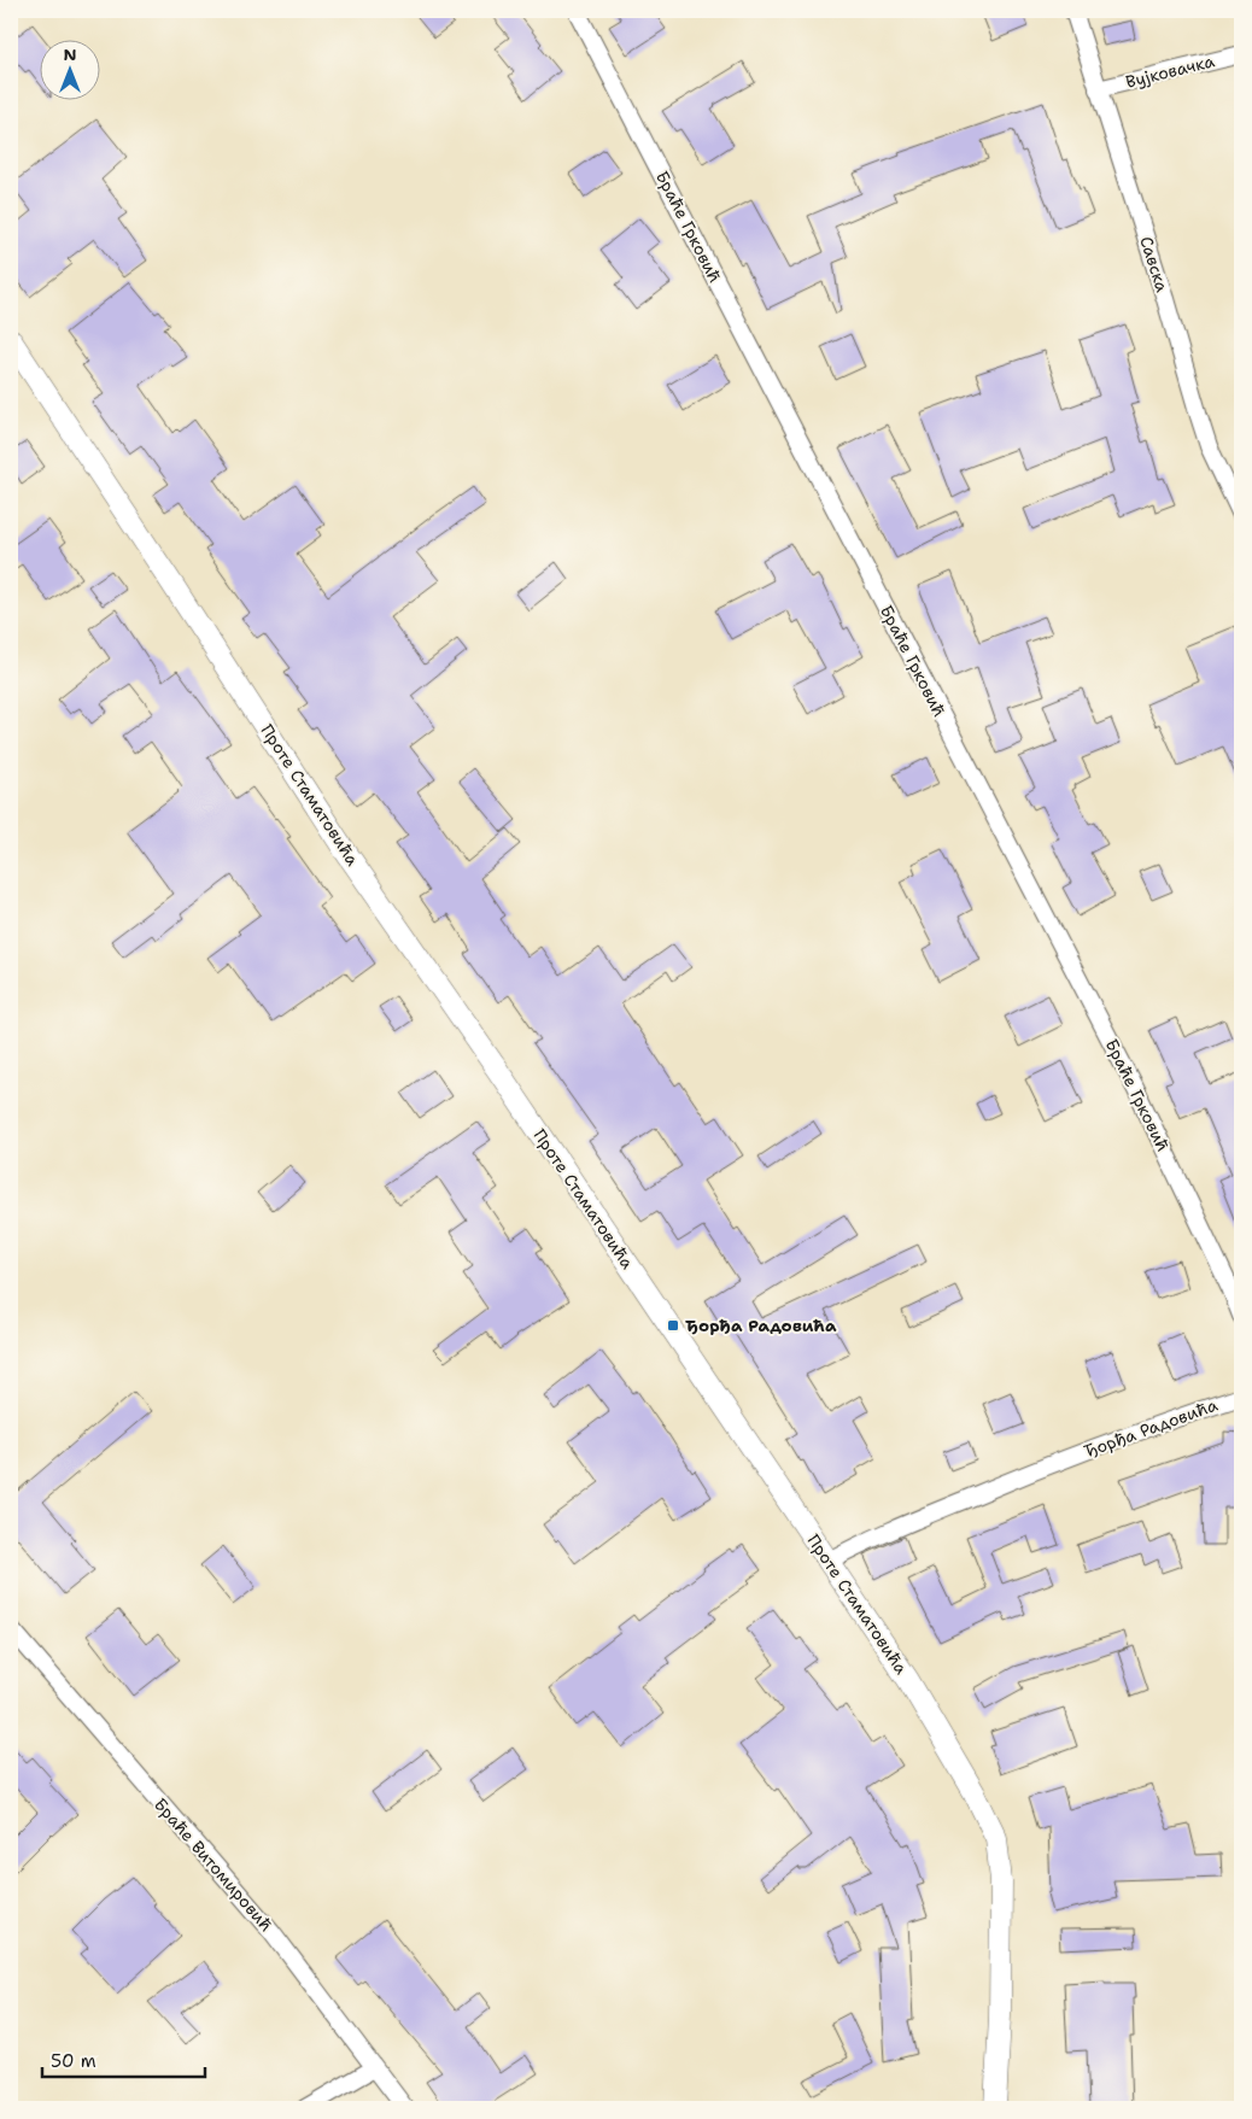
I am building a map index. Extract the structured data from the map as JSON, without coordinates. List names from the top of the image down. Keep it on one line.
{"streets":{"street":["Вујковачка","Браће Грковић","Савска","Проте Стаматовића","Ђорђа Радовића","Браће Витомировић"]},"crossings":[["Вујковачка","Савска"],["Проте Стаматовића","Ђорђа Радовића"]],"places":{"transit":["Ђорђа Радовића"]},"scale_bar":"50 m","north":"top"}
